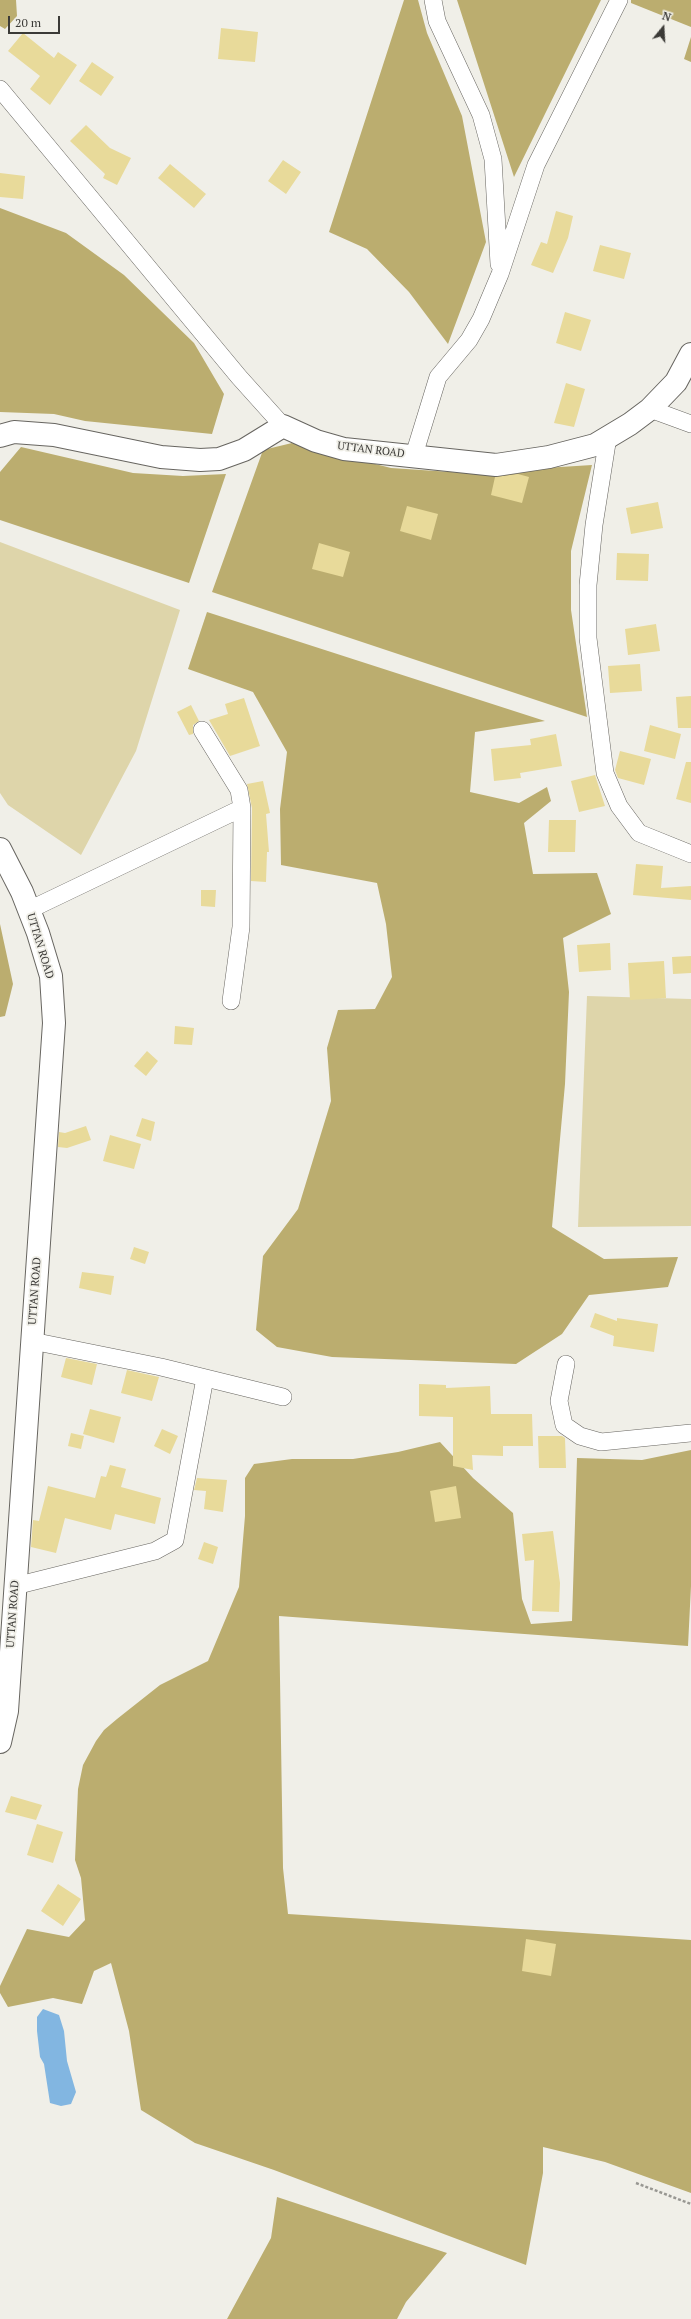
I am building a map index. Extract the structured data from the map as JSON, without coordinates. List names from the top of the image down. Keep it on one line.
{"streets":{"main road":["UTTAN ROAD"]},"scale_bar":"20 m","north":"top"}
